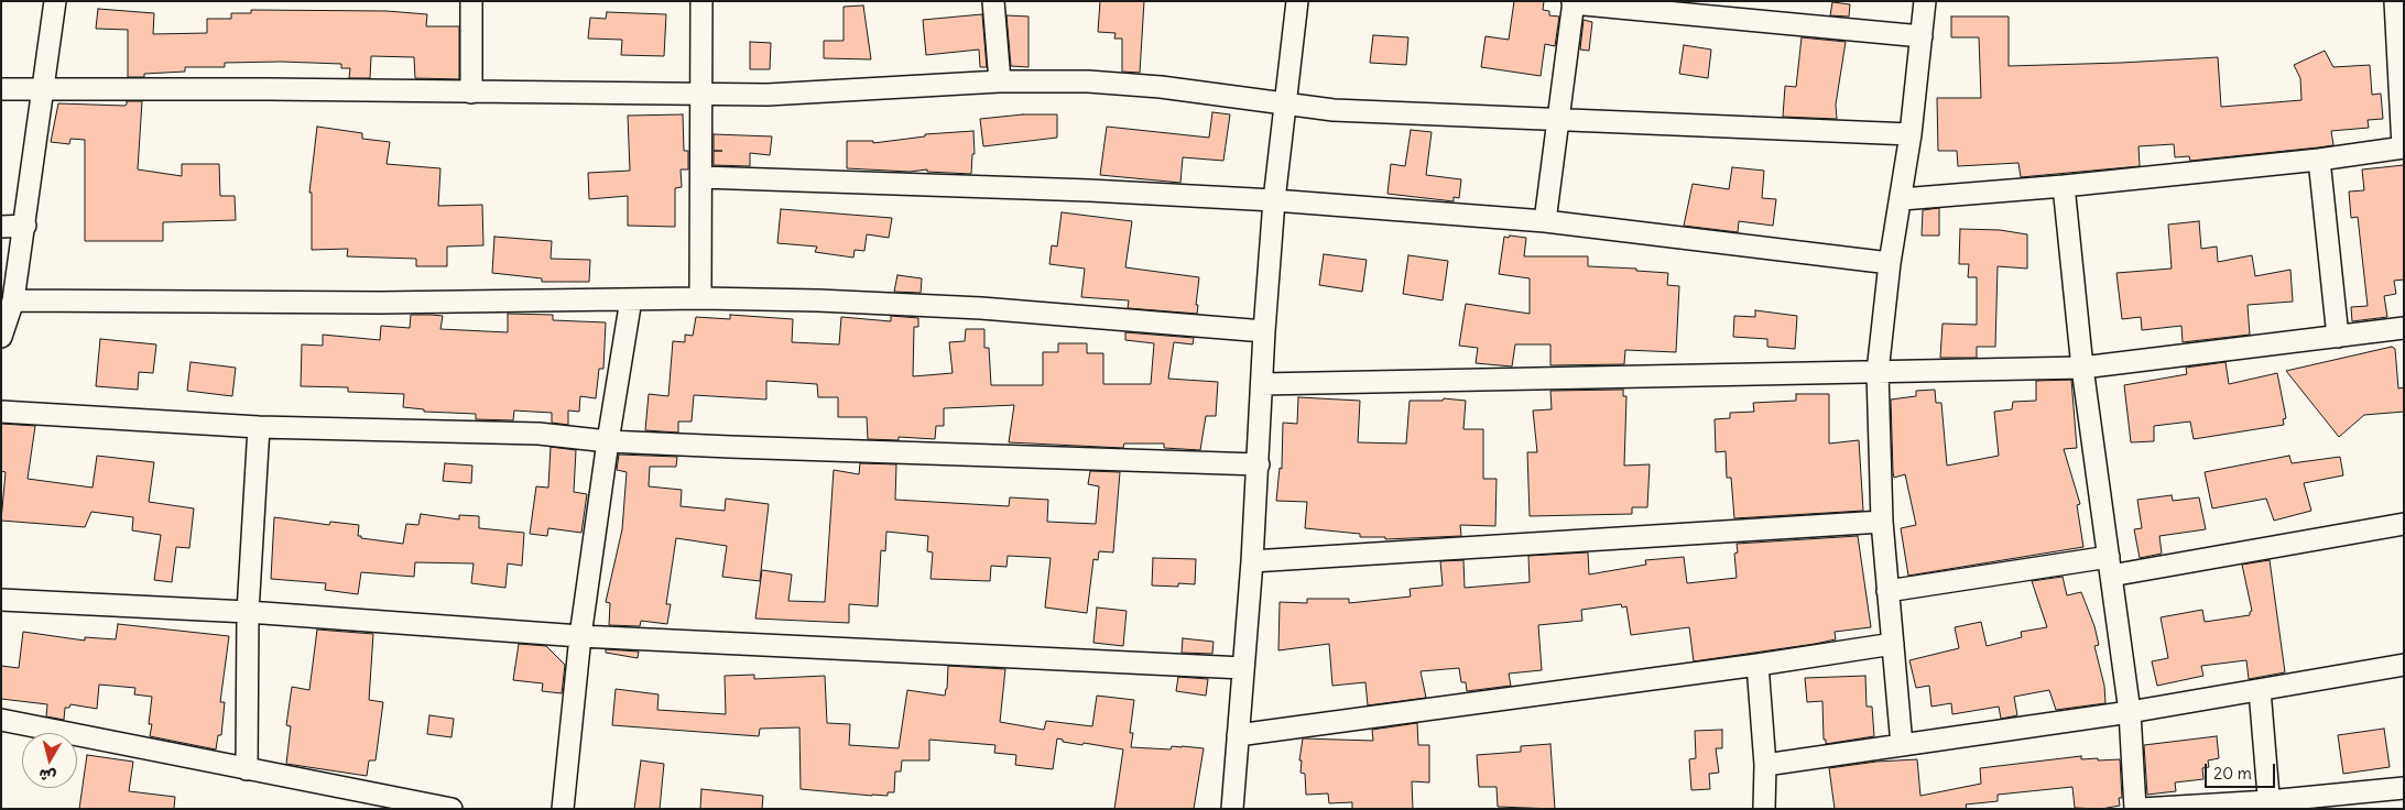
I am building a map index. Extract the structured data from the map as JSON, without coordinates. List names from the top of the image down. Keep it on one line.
{"scale_bar":"20 m","north":"bottom"}
